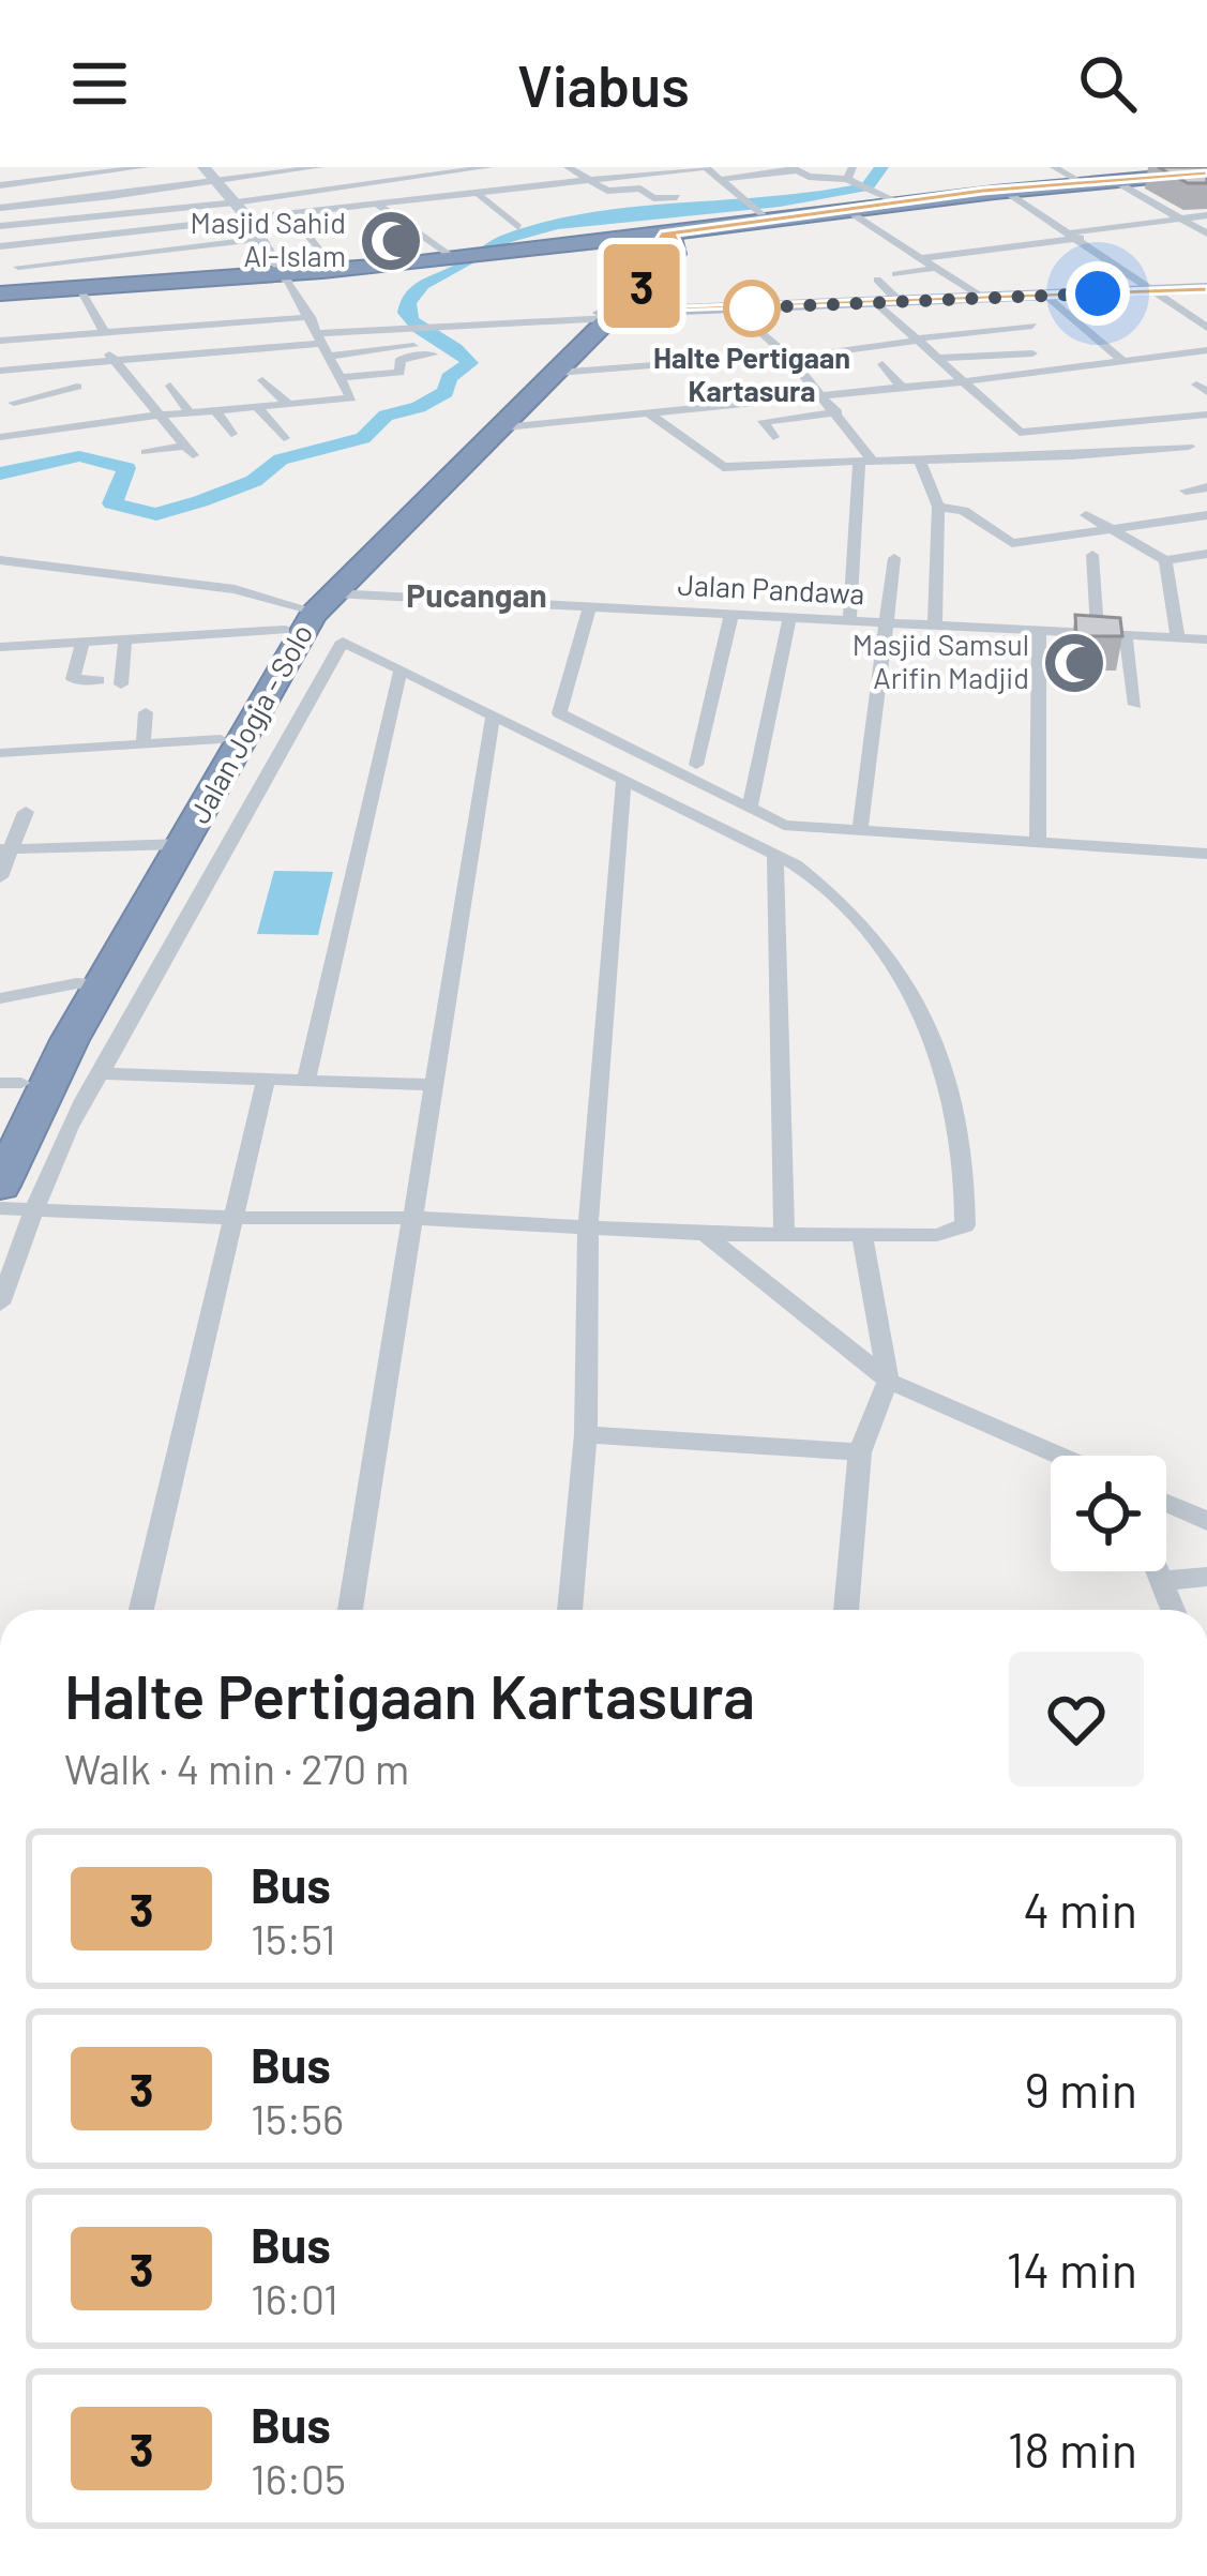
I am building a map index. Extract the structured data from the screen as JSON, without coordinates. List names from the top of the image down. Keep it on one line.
{"streets":{"highway":["Jalan Jogja - Solo"],"street":["Jalan Pandawa"]},"crossings":[["Jalan Pandawa","Jalan Jogja - Solo"]],"districts":["Pucangan"],"places":{"mosque":["Masjid Sahid Al-Islam","Masjid Samsul Arifin Madjid"],"other":["Halte Pertigaan Kartasura"]},"lines":["bus line 3"],"page":{"header":"Viabus","on_map":"3","heading":["Halte Pertigaan Kartasura","Walk · 4 min · 270 m"],"list":[{"mark":"3","name":"Bus","note":"15:51","value":"4 min"},{"mark":"3","name":"Bus","note":"15:56","value":"9 min"},{"mark":"3","name":"Bus","note":"16:01","value":"14 min"},{"mark":"3","name":"Bus","note":"16:05","value":"18 min"}]}}
